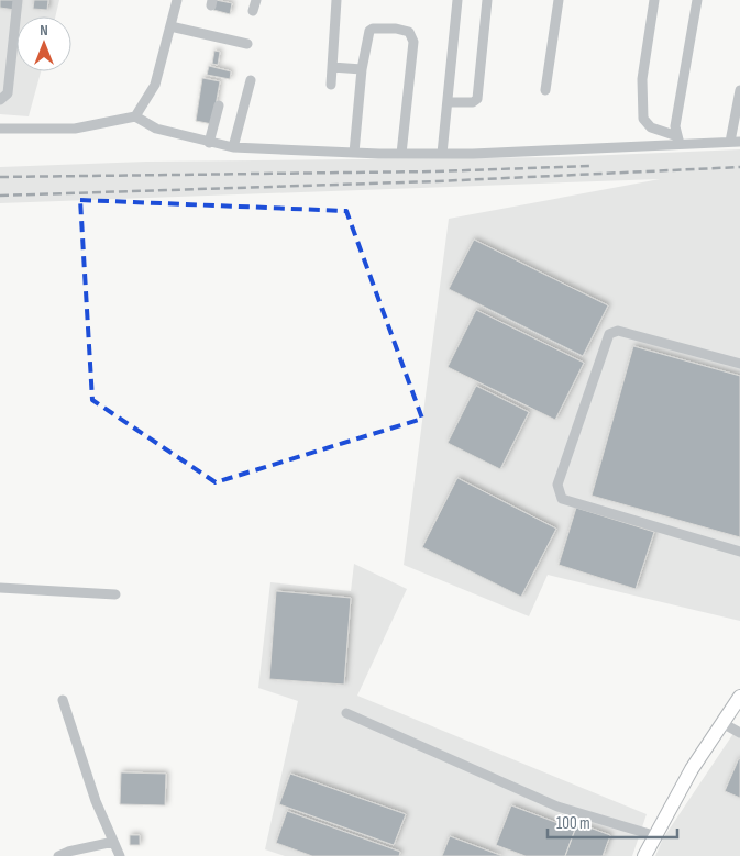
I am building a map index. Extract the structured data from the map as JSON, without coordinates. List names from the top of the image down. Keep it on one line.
{"scale_bar":"100 m","north":"top"}
